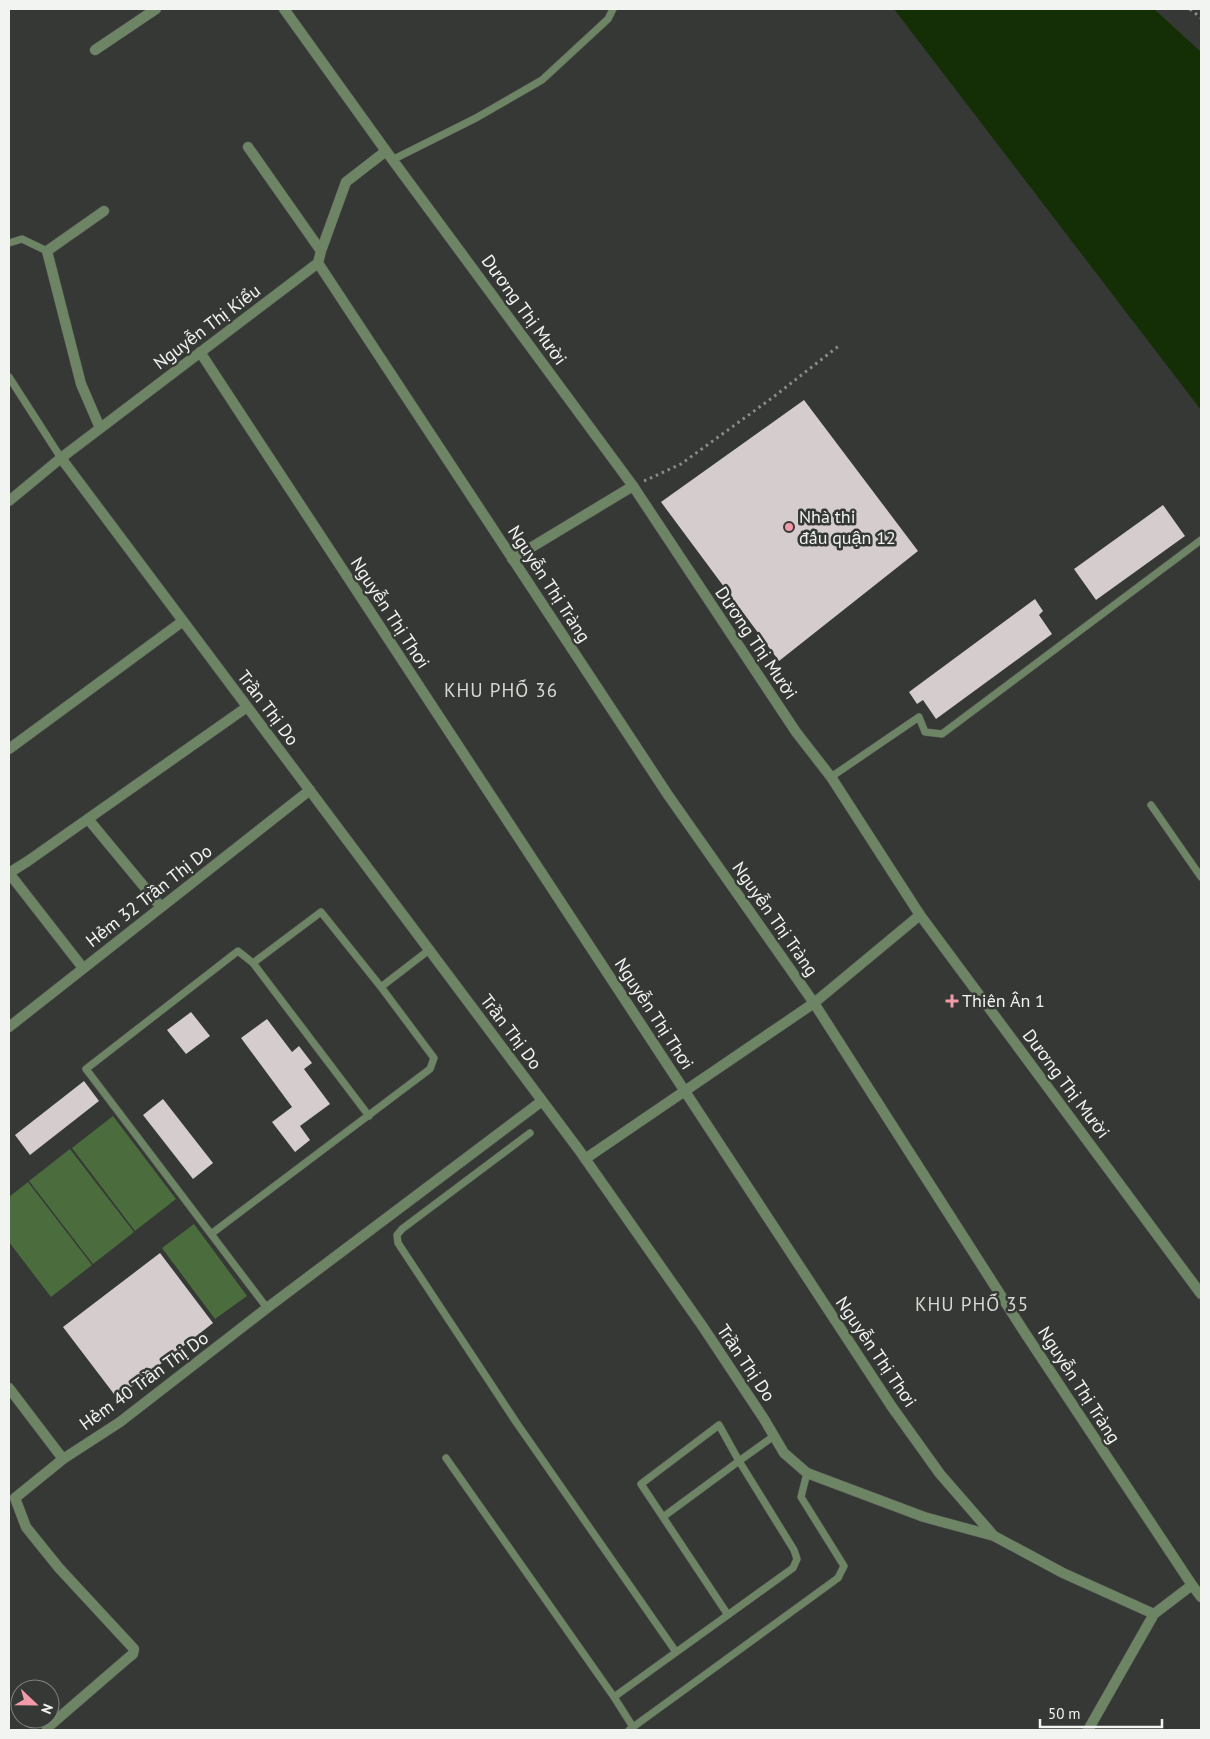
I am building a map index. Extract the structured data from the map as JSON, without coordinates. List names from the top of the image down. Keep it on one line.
{"streets":{"street":["Dương Thị Mười","Nguyễn Thị Kiểu","Nguyễn Thị Tràng","Nguyễn Thị Thơi","Trần Thị Do","Hẻm 32 Trần Thị Do","Hẻm 40 Trần Thị Do"]},"crossings":[["Nguyễn Thị Kiểu","Nguyễn Thị Tràng"],["Nguyễn Thị Kiểu","Nguyễn Thị Thơi"],["Nguyễn Thị Kiểu","Trần Thị Do"],["Nguyễn Thị Thơi","Trần Thị Do"],["Trần Thị Do","Hẻm 32 Trần Thị Do"],["Trần Thị Do","Hẻm 40 Trần Thị Do"]],"districts":["KHU PHỐ 36","KHU PHỐ 35"],"places":{"other":["Nhà thi đấu quận 12"],"health":["Thiên Ân 1"]},"scale_bar":"50 m","north":"right"}
